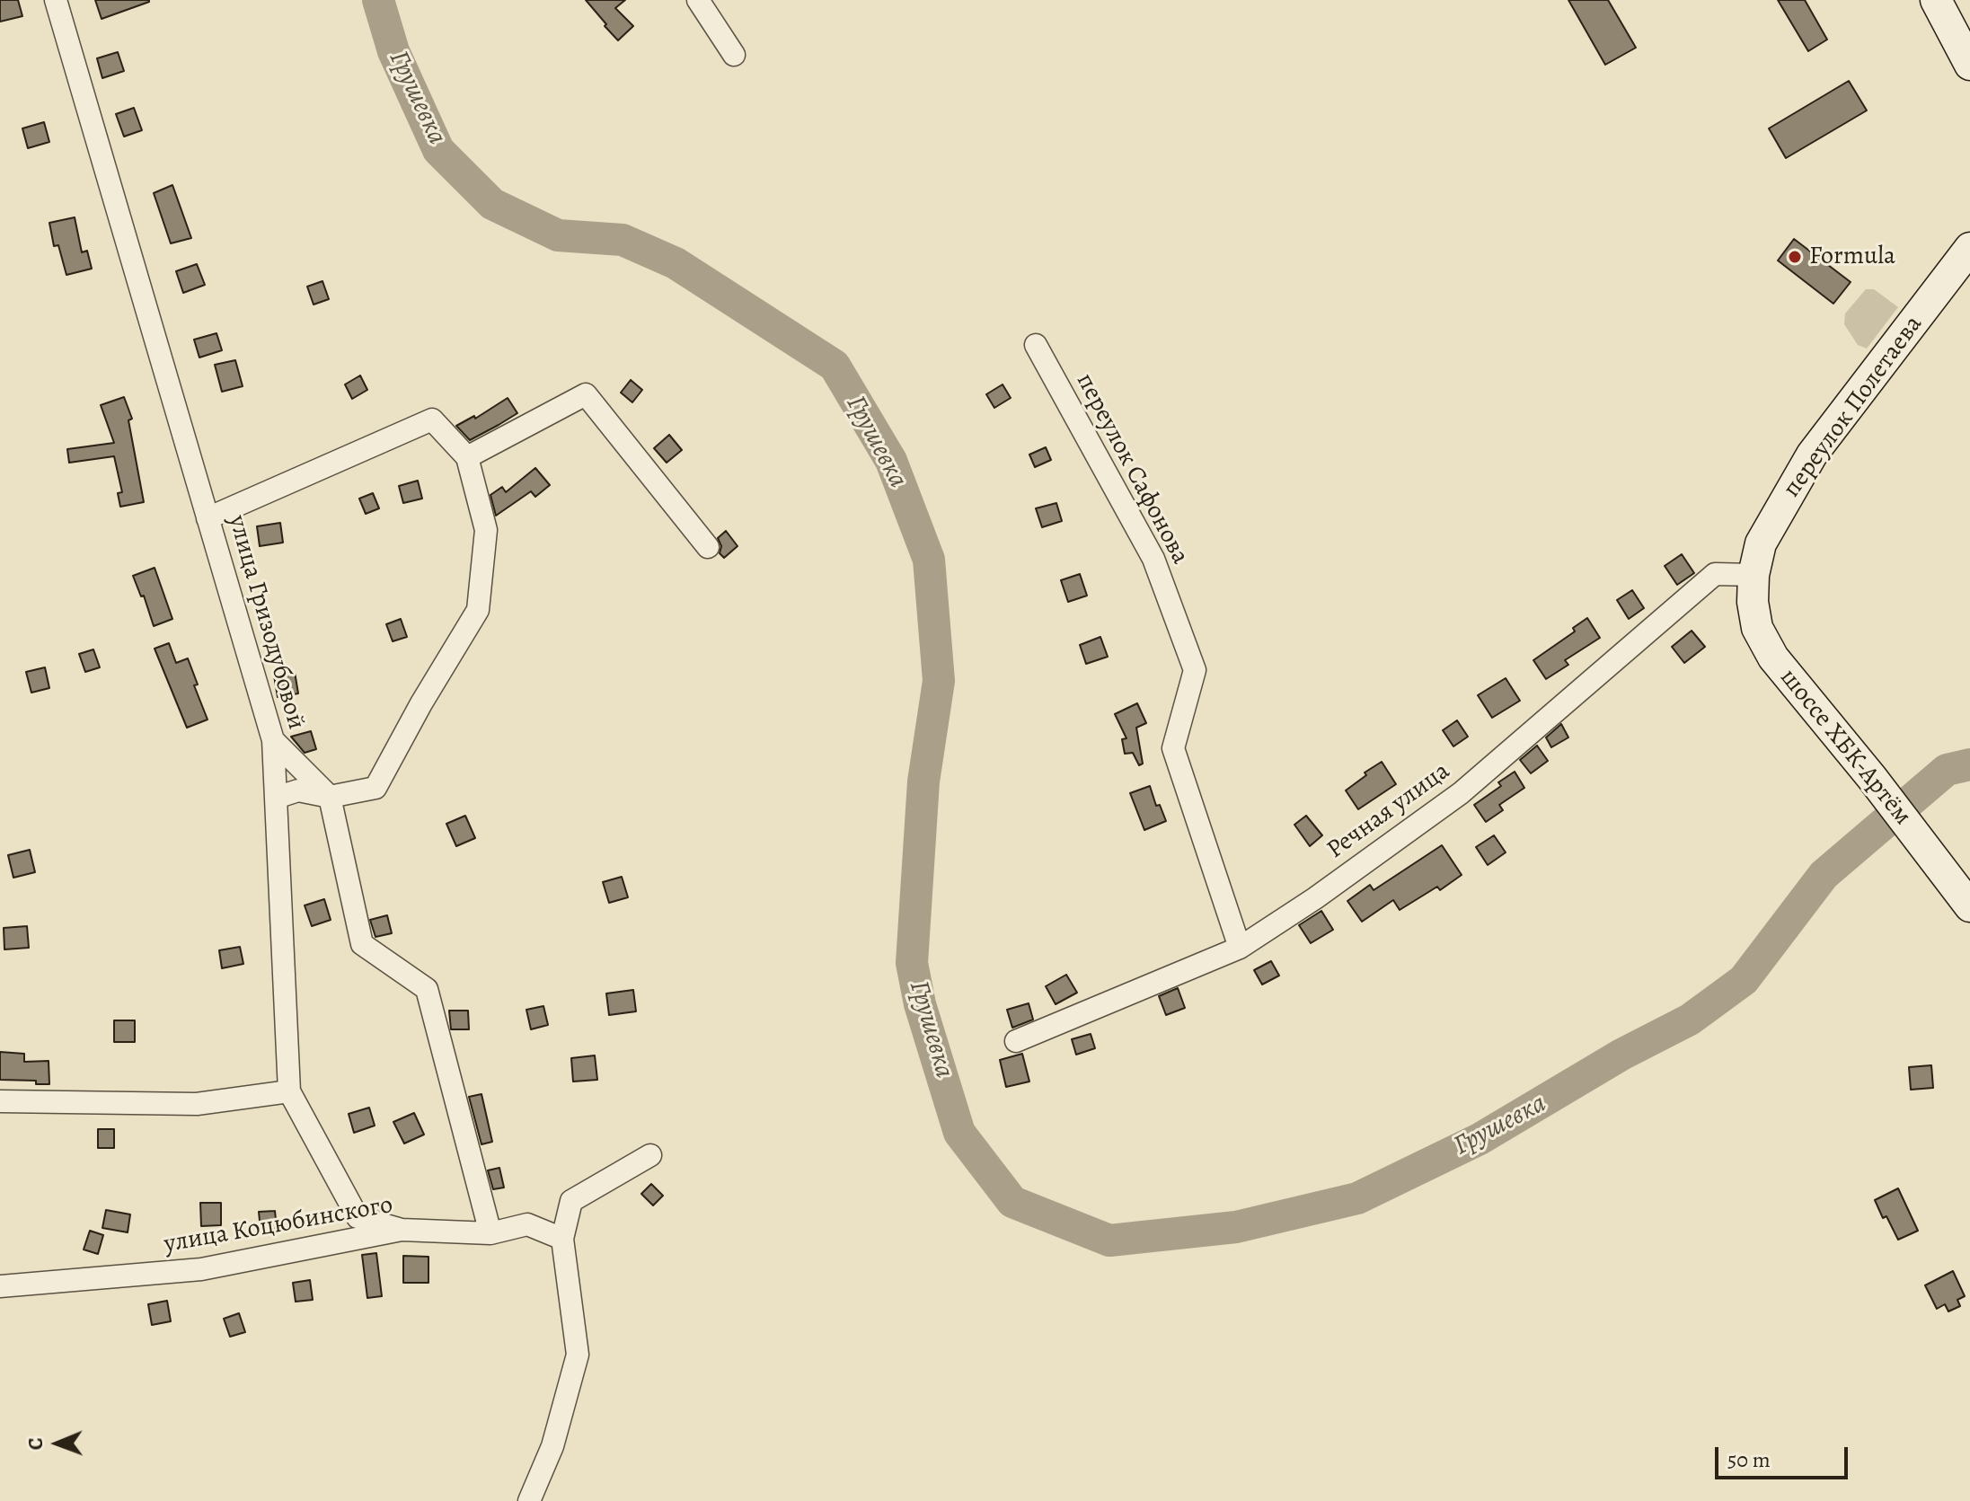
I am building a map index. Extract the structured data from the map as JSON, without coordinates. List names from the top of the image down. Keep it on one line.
{"streets":{"main road":["переулок Полетаева","шоссе ХБК-Артём"],"street":["переулок Сафонова","улица Гризодубовой","Речная улица","улица Коцюбинского"]},"crossings":[["переулок Полетаева","шоссе ХБК-Артём"],["переулок Полетаева","Речная улица"],["переулок Сафонова","Речная улица"],["улица Гризодубовой","улица Коцюбинского"],["шоссе ХБК-Артём","Речная улица"]],"water":["Грушевка"],"places":["Formula"],"scale_bar":"50 m","north":"left"}
